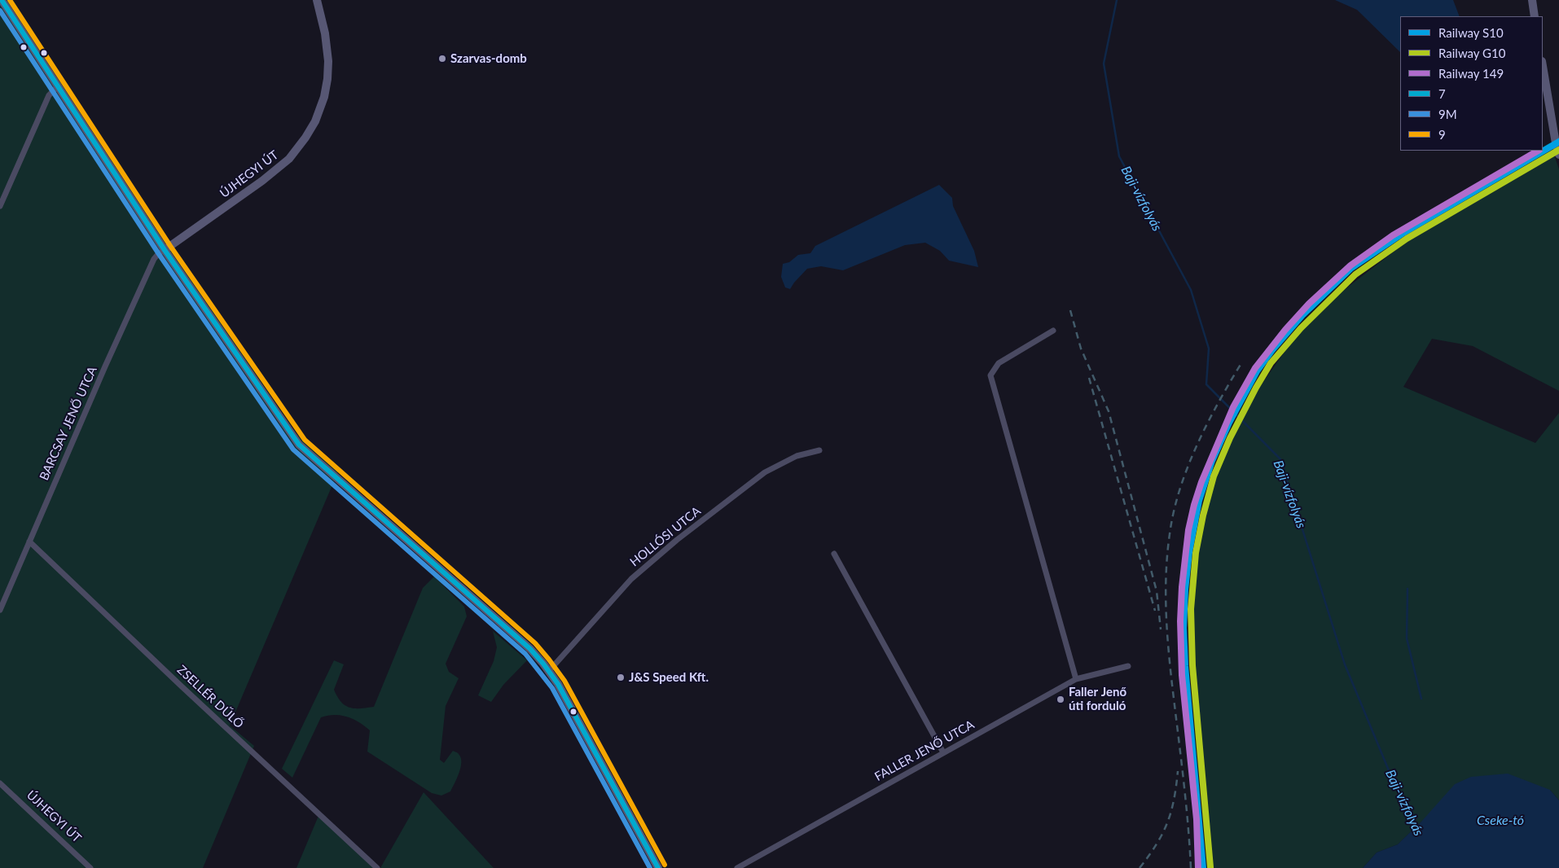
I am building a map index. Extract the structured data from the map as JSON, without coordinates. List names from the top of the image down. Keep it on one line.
{"streets":{"main road":["ÚJHEGYI ÚT"],"street":["BARCSAY JENŐ UTCA","HOLLÓSI UTCA","ZSELLÉR DŰLŐ","FALLER JENŐ UTCA"]},"crossings":[["ÚJHEGYI ÚT","BARCSAY JENŐ UTCA"],["BARCSAY JENŐ UTCA","ZSELLÉR DŰLŐ"]],"water":["Baji-vízfolyás","Cseke-tó"],"places":["Szarvas-domb","J&S Speed Kft.","Faller Jenő úti forduló"],"lines":["transit line 7","transit line 9","transit line 9M","rail line S10","rail line G10","rail line 149"],"legend":["Railway S10","Railway G10","Railway 149","7","9M","9"]}
